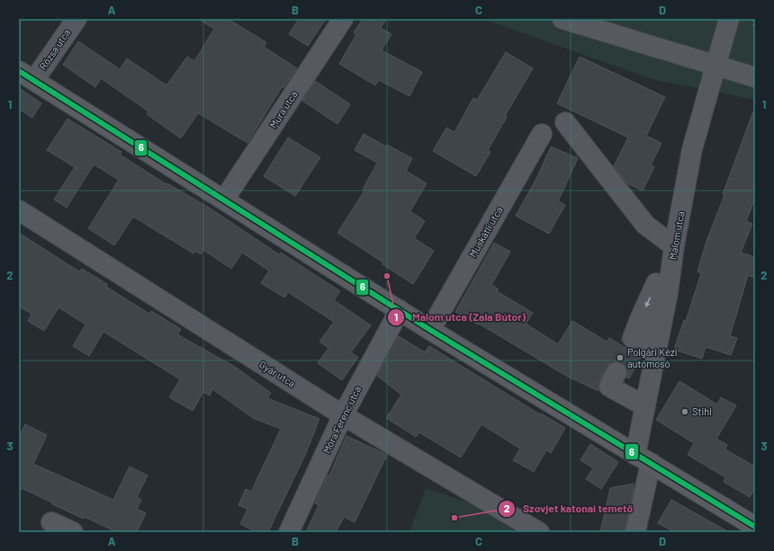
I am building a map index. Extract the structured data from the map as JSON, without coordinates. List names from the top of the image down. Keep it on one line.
{"streets":{"street":["Rózsa utca","Mura utca","Muskátli utca","Malom utca","Gyár utca","Móra Ferenc utca"]},"crossings":[["Gyár utca","Móra Ferenc utca"]],"places":["Malom utca (Zala Bútor)","Polgári Kézi autómosó","Stihl","Szovjet katonai temető"],"lines":["transit line 6"],"grid":{"columns":["A","B","C","D"],"rows":["1","2","3"]}}
